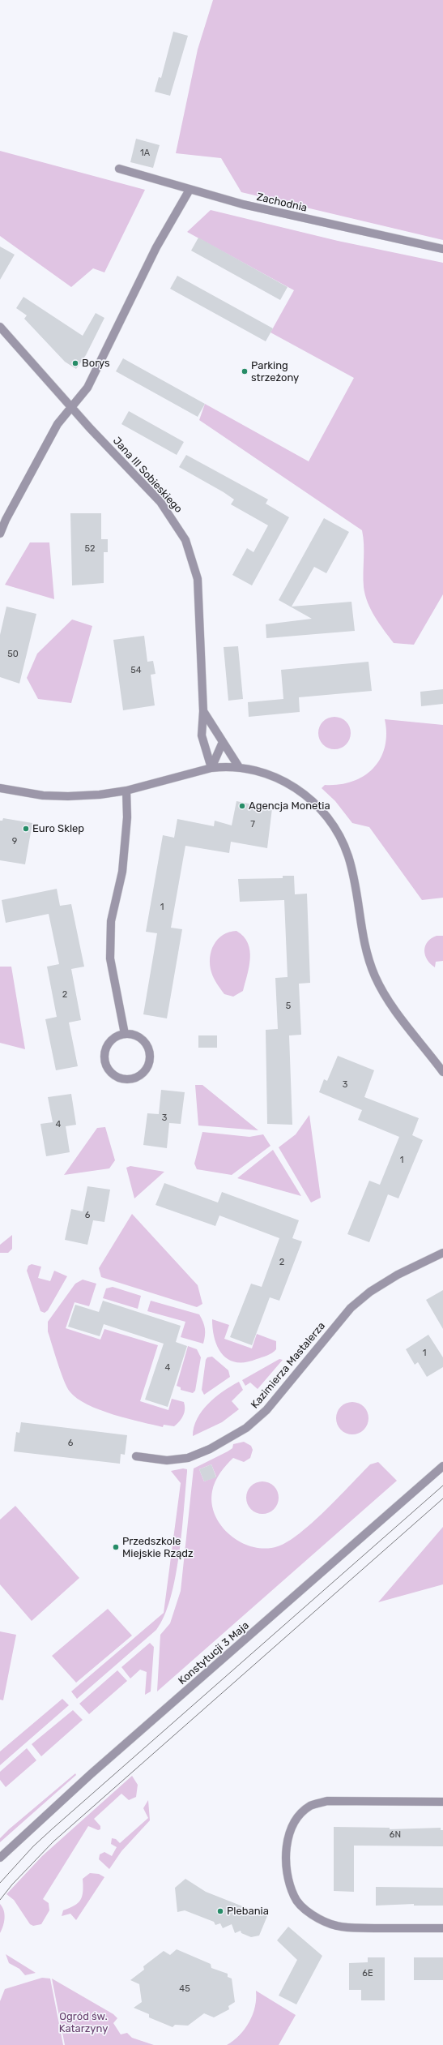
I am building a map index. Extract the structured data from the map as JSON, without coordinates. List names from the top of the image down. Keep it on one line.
{"streets":{"street":["Zachodnia","Jana III Sobieskiego","Kazimierza Mastalerza","Konstytucji 3 Maja"]},"parks":["Ogród św. Katarzyny"],"places":["Borys","Parking strzeżony","Agencja Monetia","Euro Sklep","Przedszkole Miejskie Rządz","Plebania"],"house_numbers":["1A","52","50","54","7","9","1","2","5","3","3","4","1","6","2","1","4","6","6N","6E","45"]}
